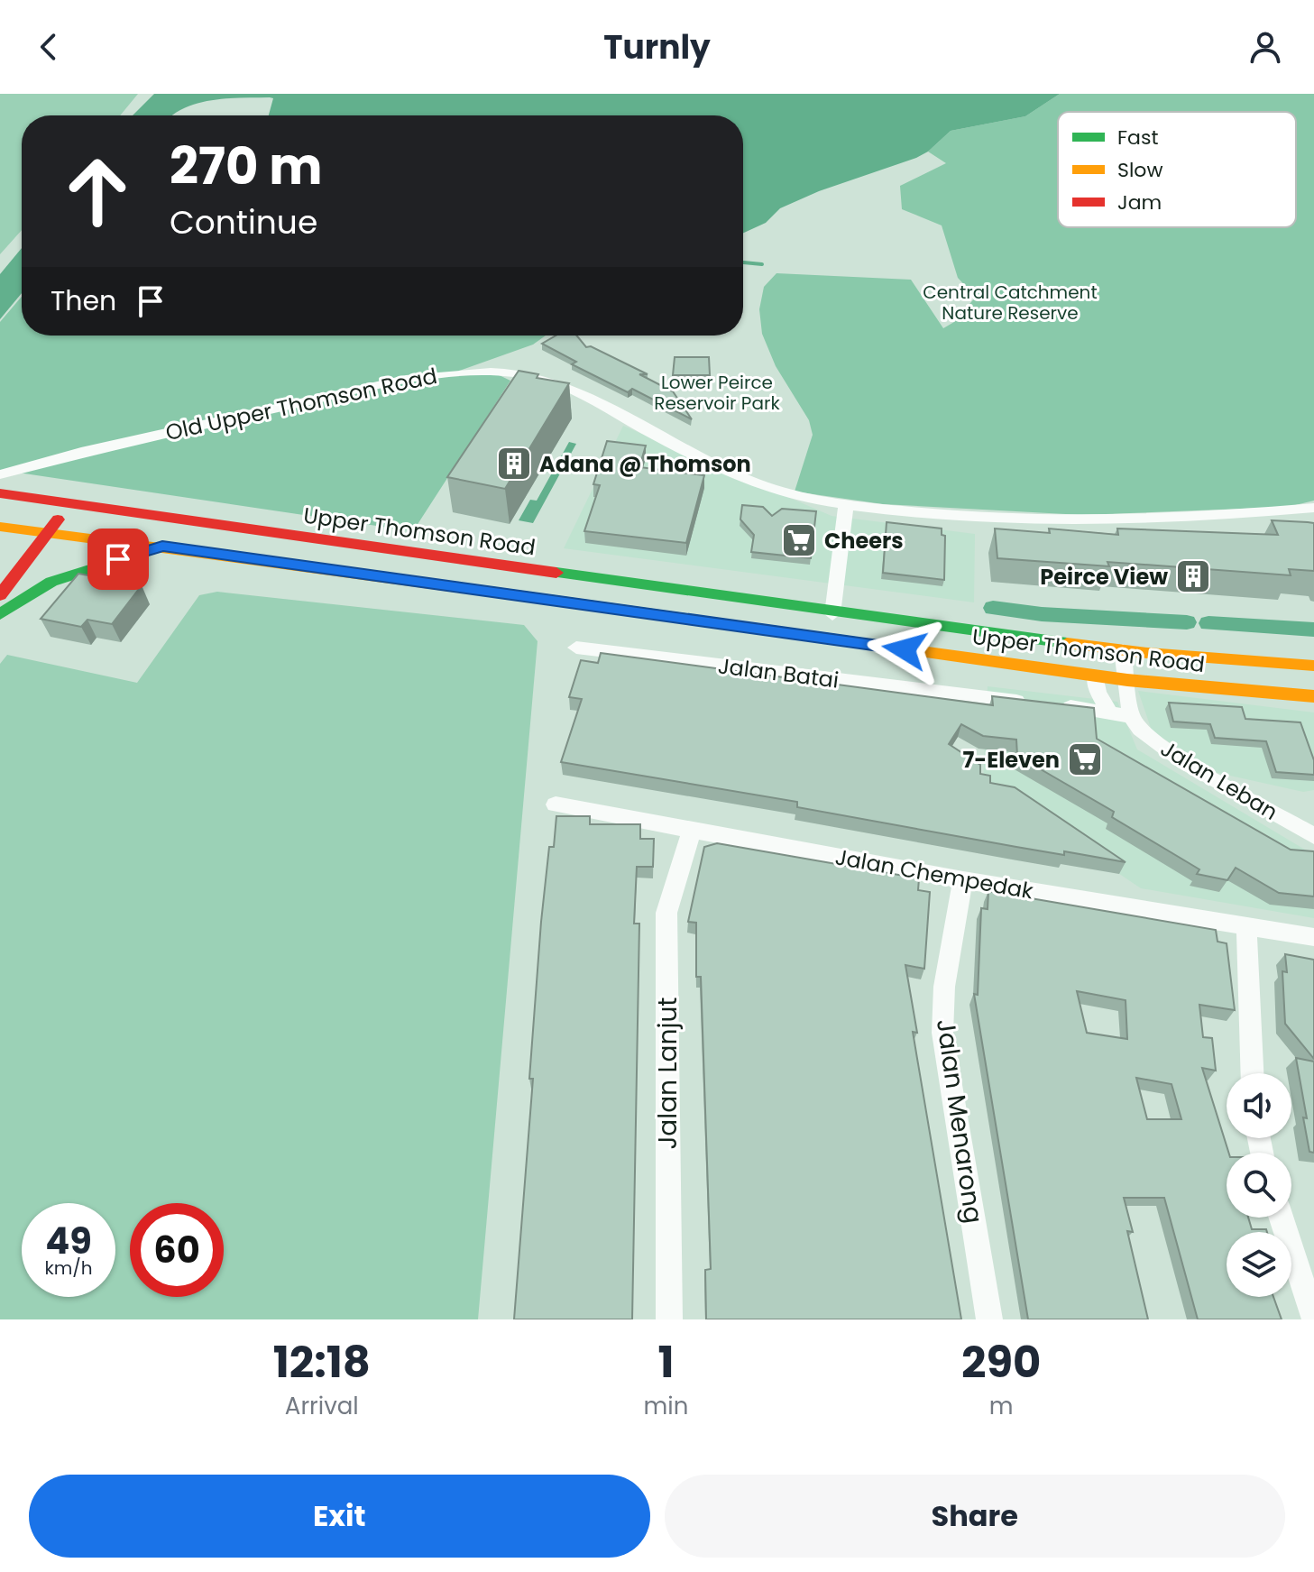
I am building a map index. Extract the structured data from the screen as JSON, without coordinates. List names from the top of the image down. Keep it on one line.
{"streets":{"main road":["Upper Thomson Road"],"street":["Old Upper Thomson Road","Jalan Batai","Jalan Leban","Jalan Chempedak","Jalan Lanjut","Jalan Menarong"]},"crossings":[["Jalan Chempedak","Jalan Lanjut"],["Jalan Chempedak","Jalan Menarong"]],"parks":["Central Catchment Nature Reserve","Lower Peirce Reservoir Park"],"places":{"building":["Adana @ Thomson","Peirce View"],"supermarket":["Cheers","7-Eleven"]},"legend":["Fast","Slow","Jam"],"page":{"header":"Turnly","turn":["270 m","Continue"],"then":"Then","speed":"49 km/h","limit":"60","eta":["12:18","Arrival","1","min","290","m"],"buttons":["Exit","Share"]}}
